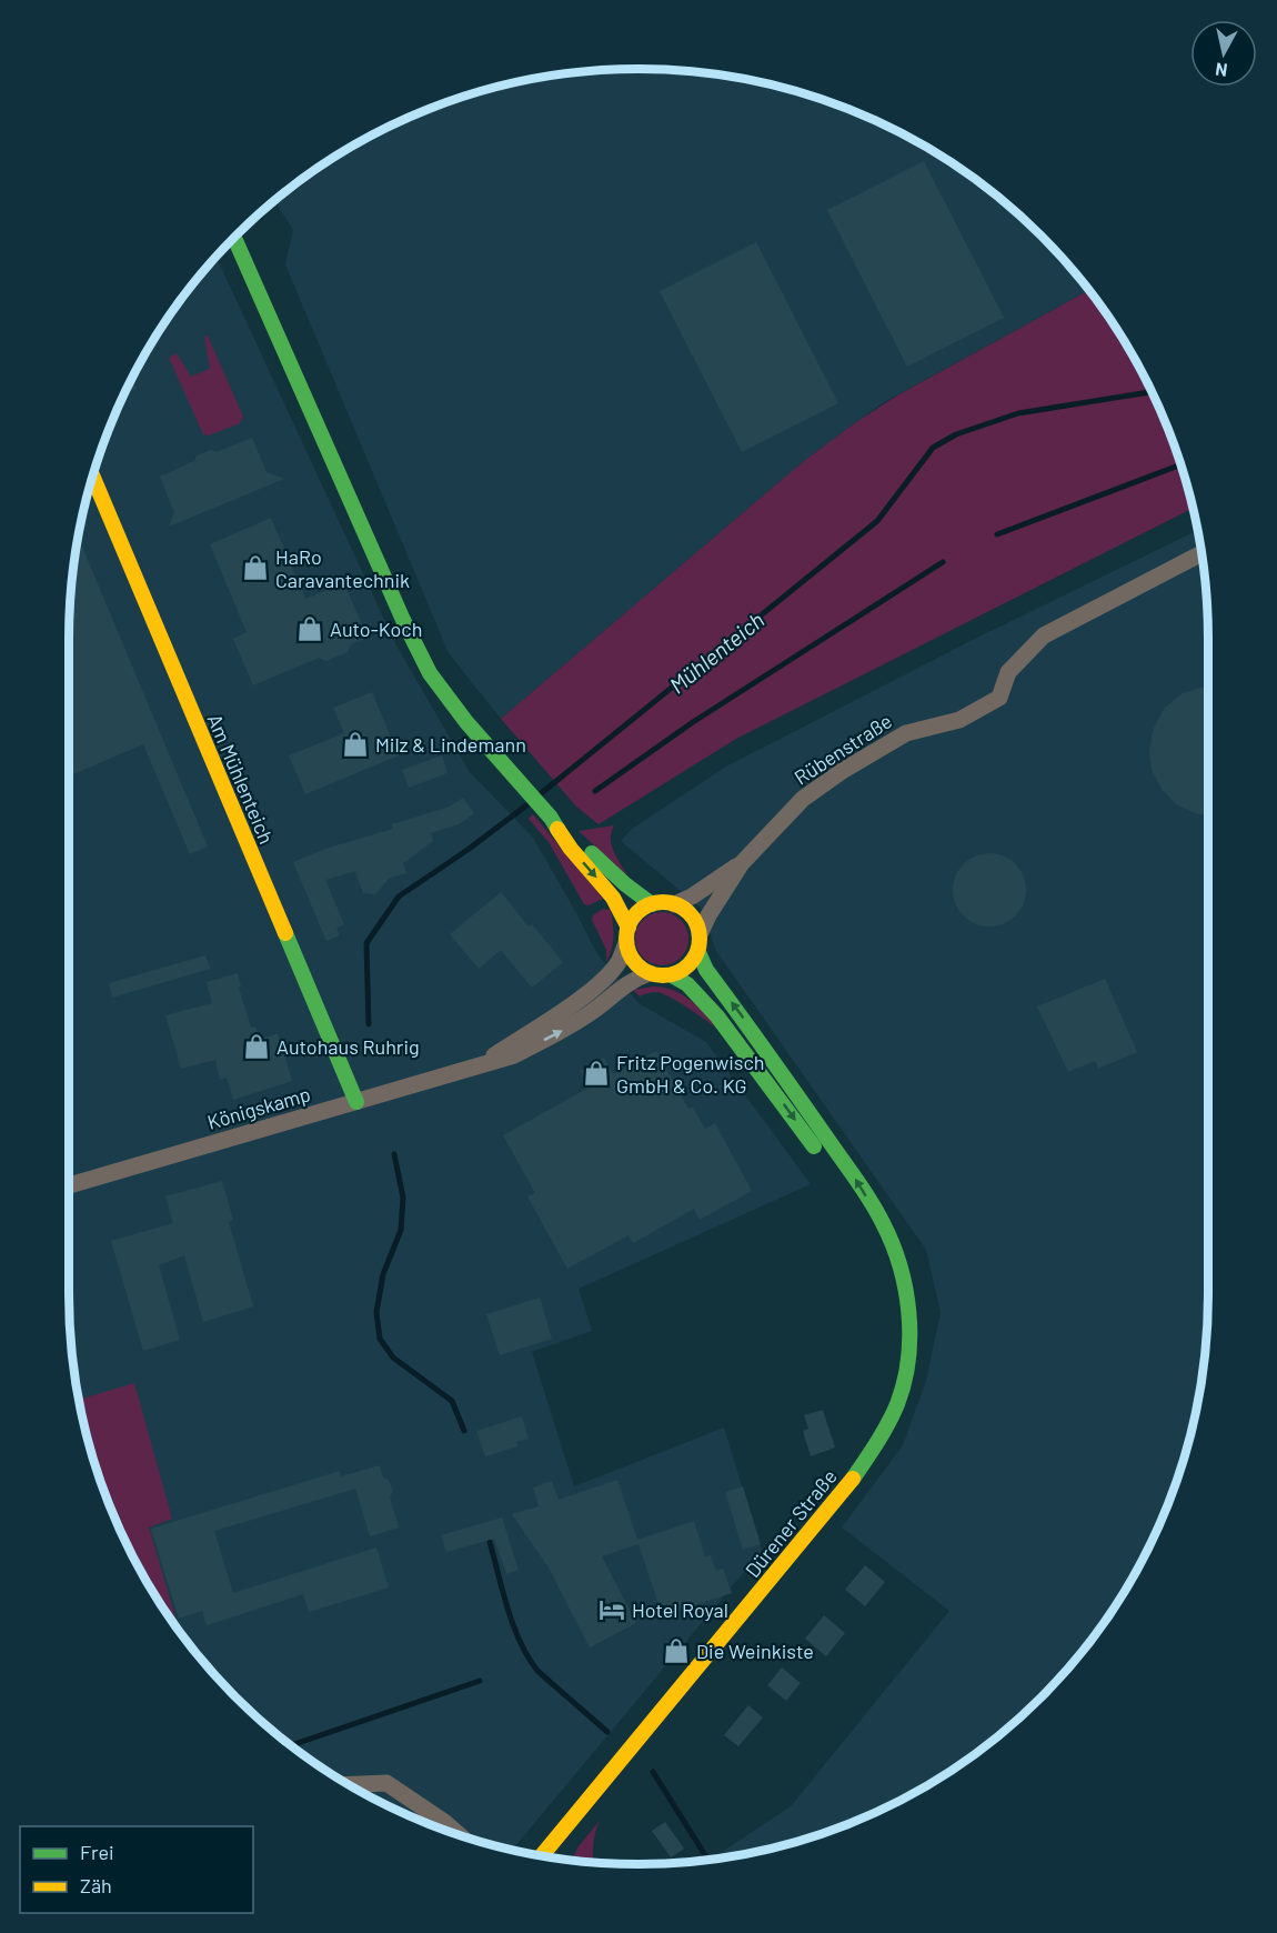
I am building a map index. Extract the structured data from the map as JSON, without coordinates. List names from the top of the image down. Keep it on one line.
{"streets":{"main road":["Am Mühlenteich","Dürener Straße"],"street":["Rübenstraße","Königskamp"]},"crossings":[["Rübenstraße","Königskamp"],["Rübenstraße","Dürener Straße"],["Am Mühlenteich","Königskamp"],["Königskamp","Dürener Straße"]],"water":["Mühlenteich"],"places":{"shop":["HaRo Caravantechnik","Auto-Koch","Milz & Lindemann","Autohaus Ruhrig","Fritz Pogenwisch GmbH & Co. KG","Die Weinkiste"],"hotel":["Hotel Royal"]},"legend":["Frei","Zäh"],"north":"bottom"}
